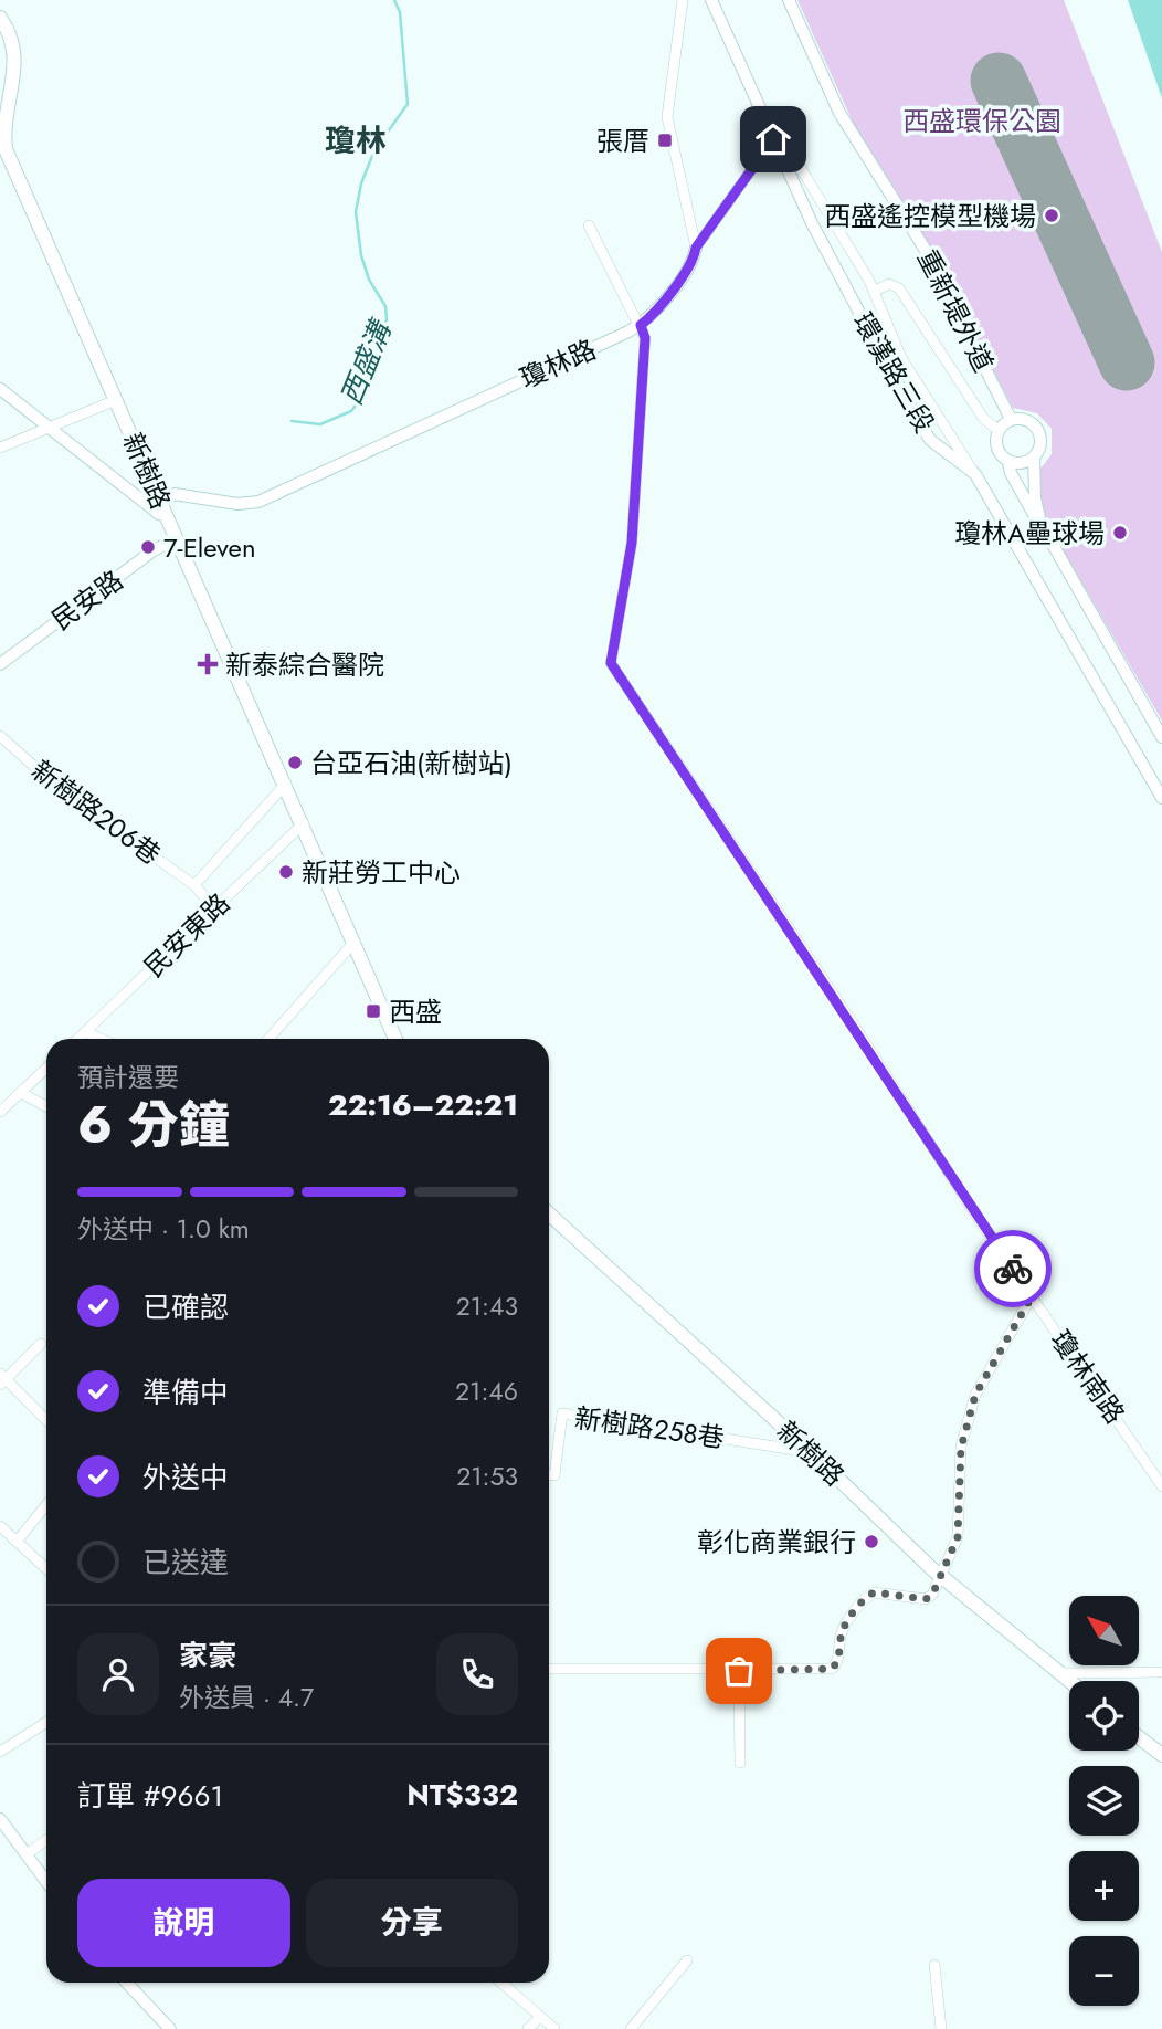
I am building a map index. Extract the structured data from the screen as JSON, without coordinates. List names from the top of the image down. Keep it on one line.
{"streets":{"main road":["新樹路"],"street":["重新堤外道","瓊林路","環漢路三段","民安路","新樹路206巷","民安東路","瓊林南路","新樹路258巷"]},"crossings":[["瓊林路","新樹路"],["瓊林路","瓊林南路"],["新樹路","民安路"],["新樹路","民安東路"],["新樹路","新樹路258巷"],["新樹路206巷","民安東路"]],"districts":["瓊林"],"water":["西盛溝"],"parks":["西盛環保公園"],"places":{"transit":["張厝","西盛"],"other":["西盛遙控模型機場","瓊林A壘球場","7-Eleven","台亞石油(新樹站)","新莊勞工中心","彰化商業銀行"],"health":["新泰綜合醫院"]},"north":"top left","page":{"heading":["6 分鐘","預計還要","22:16–22:21"],"panel":["家豪","外送員 · 4.7","訂單 #9661","NT$332"],"bar":"外送中 · 1.0 km","list":[["已確認","21:43"],["準備中","21:46"],["外送中","21:53"],"已送達"],"map_buttons":["+","−"],"buttons":["說明","分享"]}}
